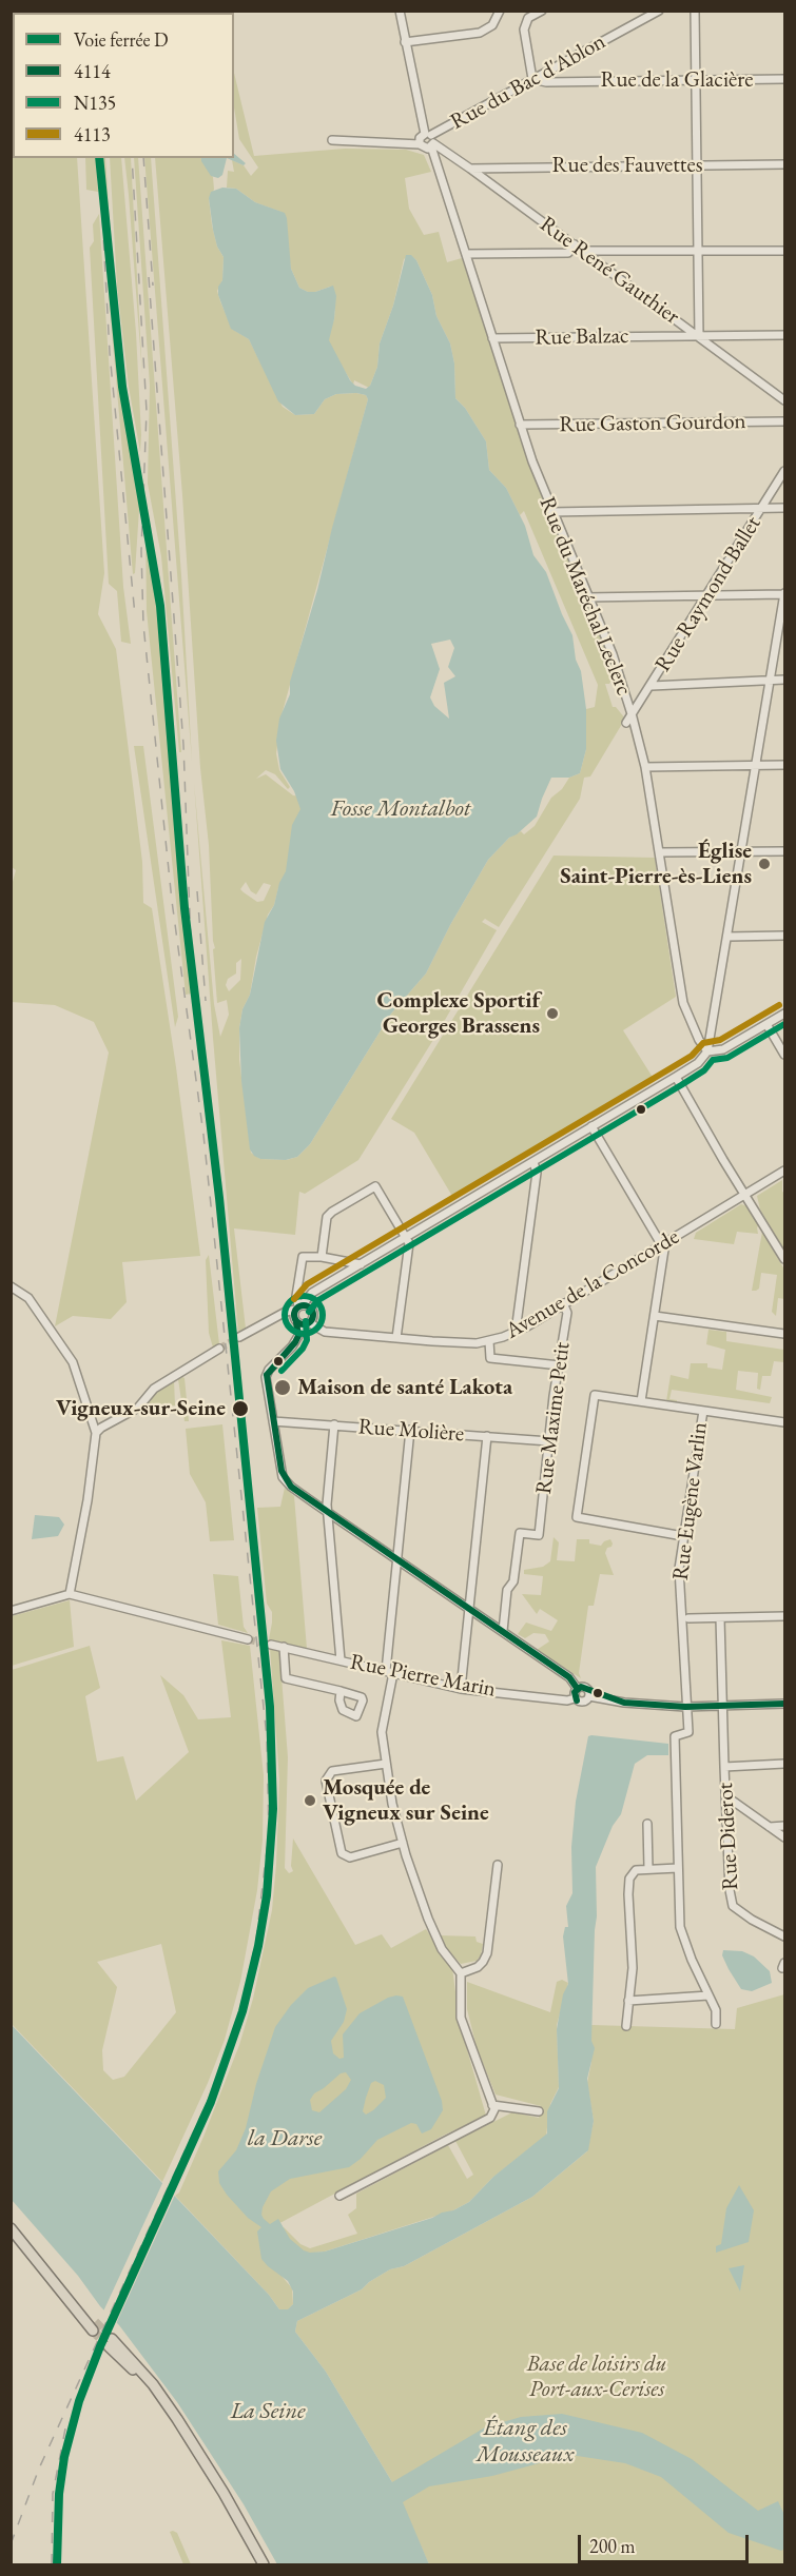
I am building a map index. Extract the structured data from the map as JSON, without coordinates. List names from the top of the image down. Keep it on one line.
{"streets":{"street":["Rue de la Glacière","Rue du Bac d'Ablon","Rue des Fauvettes","Rue René Gauthier","Rue Balzac","Rue Gaston Gourdon","Rue Raymond Ballet","Rue du Maréchal Leclerc","Avenue de la Concorde","Rue Maxime Petit","Rue Molière","Rue Eugène Varlin","Rue Pierre Marin","Rue Diderot"]},"crossings":[["Rue de la Glacière","Rue du Bac d'Ablon"],["Rue du Bac d'Ablon","Rue du Maréchal Leclerc"],["Rue des Fauvettes","Rue René Gauthier"],["Rue René Gauthier","Rue Balzac"],["Rue René Gauthier","Rue du Maréchal Leclerc"],["Rue Balzac","Rue du Maréchal Leclerc"],["Rue Gaston Gourdon","Rue du Maréchal Leclerc"],["Rue Raymond Ballet","Rue du Maréchal Leclerc"],["Avenue de la Concorde","Rue Maxime Petit"],["Rue Maxime Petit","Rue Molière"]],"water":["Fosse Montalbot","la Darse","La Seine","Étang des Mousseaux"],"parks":["Base de loisirs du Port-aux-Cerises"],"places":["Église Saint-Pierre-ès-Liens","Complexe Sportif Georges Brassens","Maison de santé Lakota","Vigneux-sur-Seine","Mosquée de Vigneux sur Seine"],"lines":["rail line D","transit line 4113","transit line N135","transit line 4114"],"legend":["Voie ferrée D","4114","N135","4113"],"scale_bar":"200 m"}
